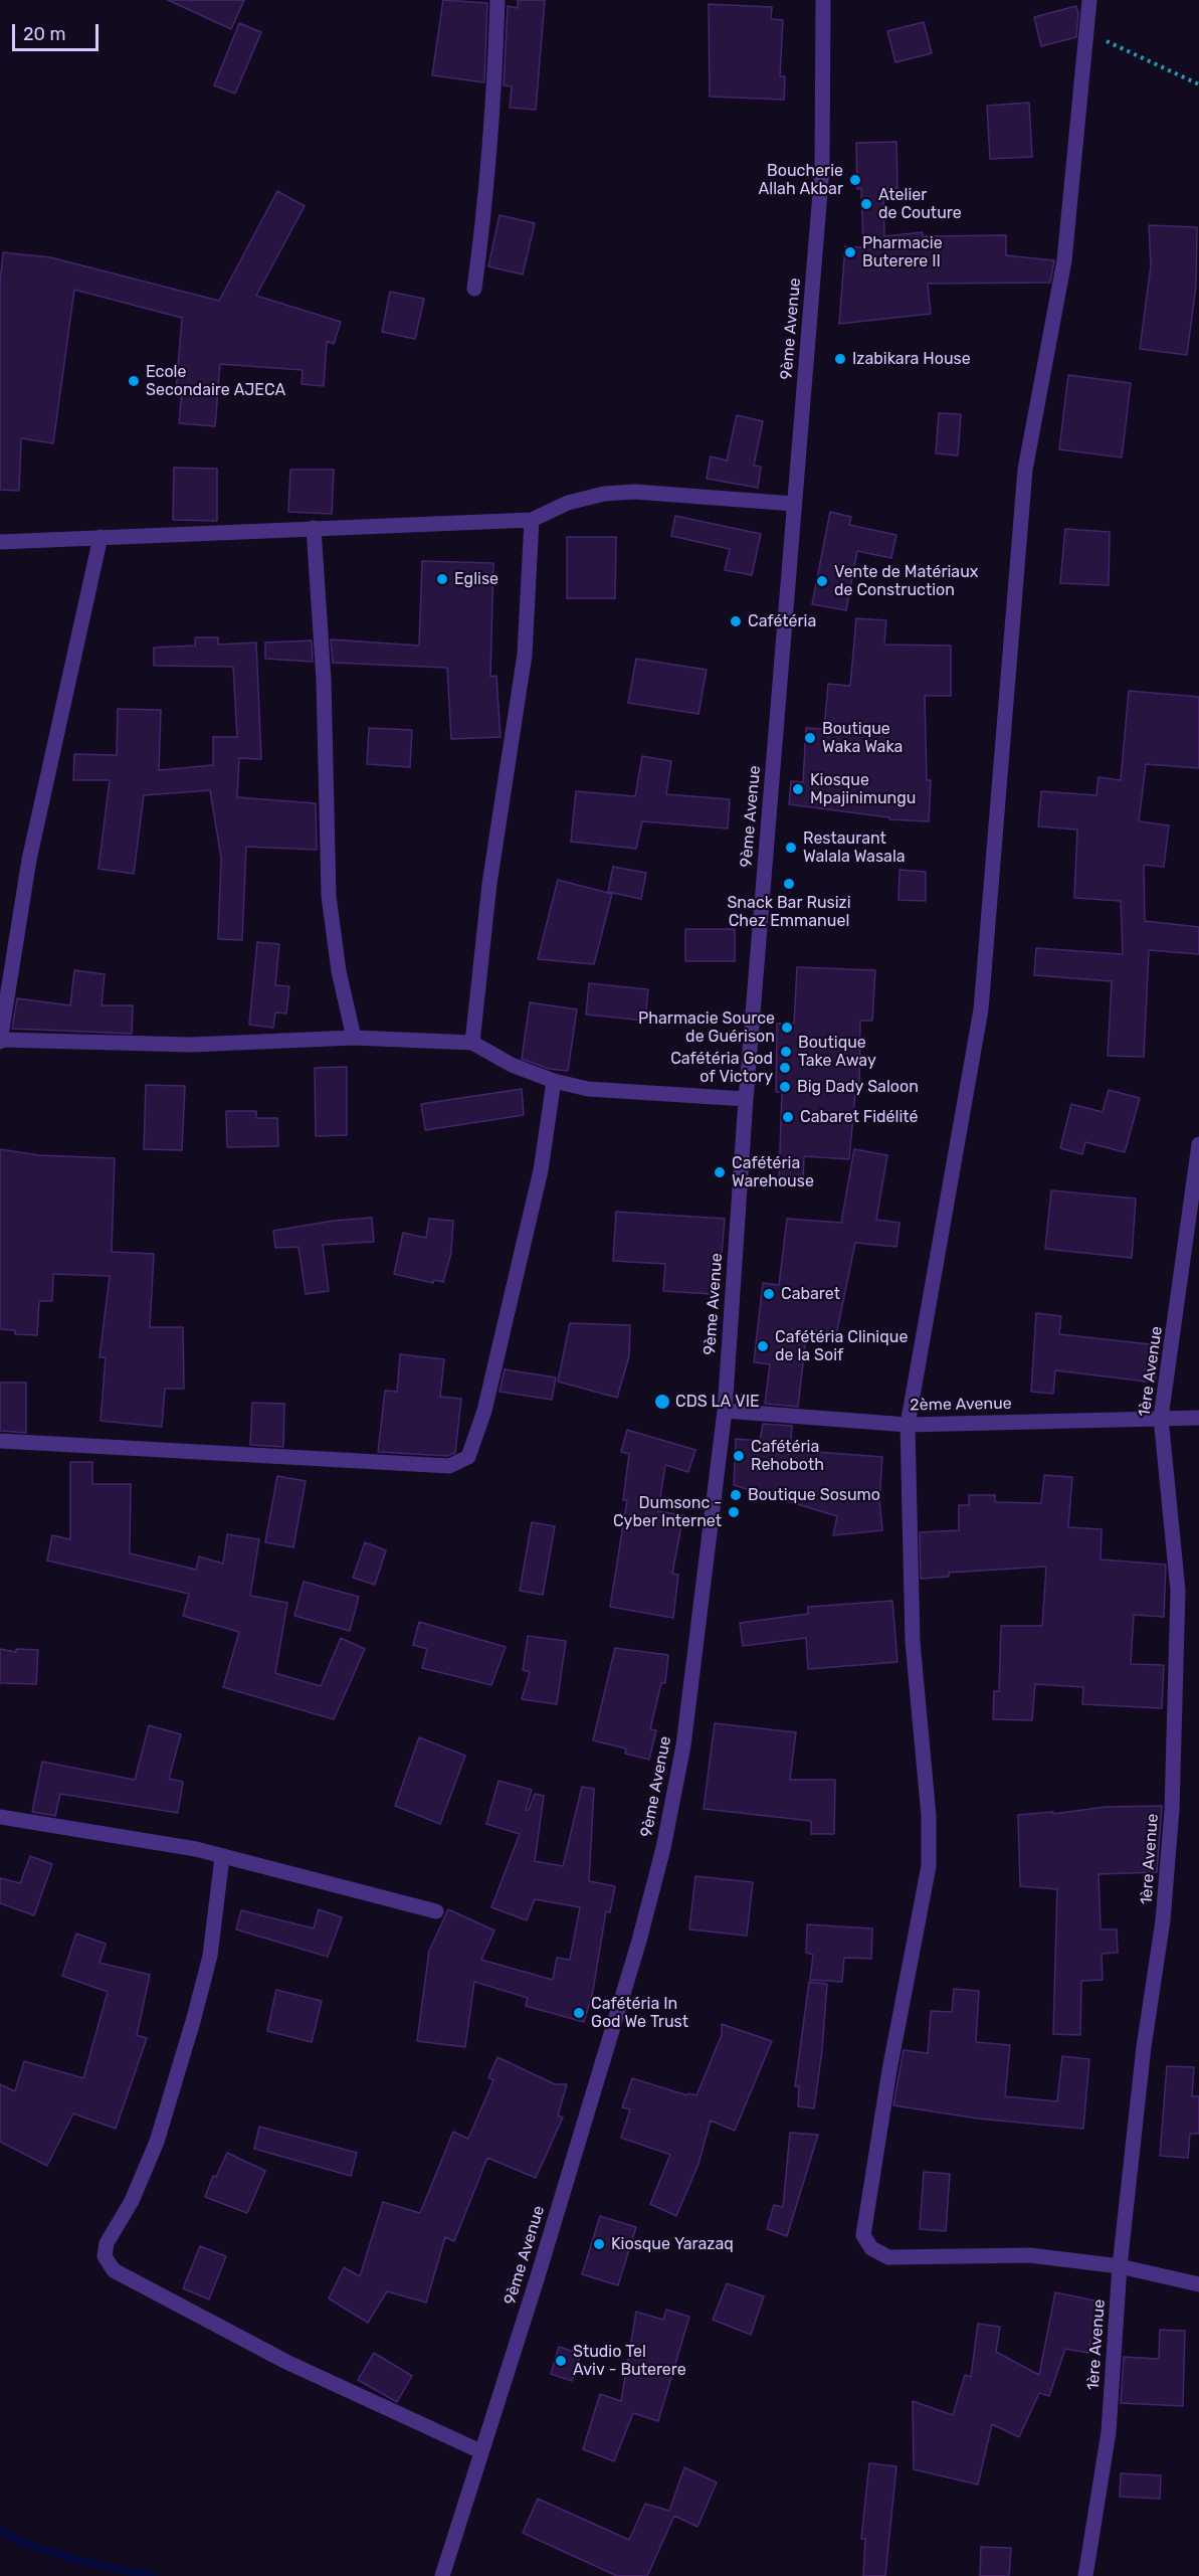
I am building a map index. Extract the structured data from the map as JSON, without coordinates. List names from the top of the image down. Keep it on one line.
{"streets":{"street":["9ème Avenue","1ère Avenue","2ème Avenue"]},"crossings":[["9ème Avenue","2ème Avenue"],["1ère Avenue","2ème Avenue"]],"places":["Boucherie Allah Akbar","Atelier de Couture","Pharmacie Buterere II","Izabikara House","Ecole Secondaire AJECA","Eglise","Vente de Matériaux de Construction","Cafétéria","Boutique Waka Waka","Kiosque Mpajinimungu","Restaurant Walala Wasala","Snack Bar Rusizi Chez Emmanuel","Pharmacie Source de Guérison","Boutique Take Away","Cafétéria God of Victory","Big Dady Saloon","Cabaret Fidélité","Cafétéria Warehouse","Cabaret","Cafétéria Clinique de la Soif","CDS LA VIE","Cafétéria Rehoboth","Boutique Sosumo","Dumsonc - Cyber Internet","Cafétéria In God We Trust","Kiosque Yarazaq","Studio Tel Aviv - Buterere"],"scale_bar":"20 m"}
